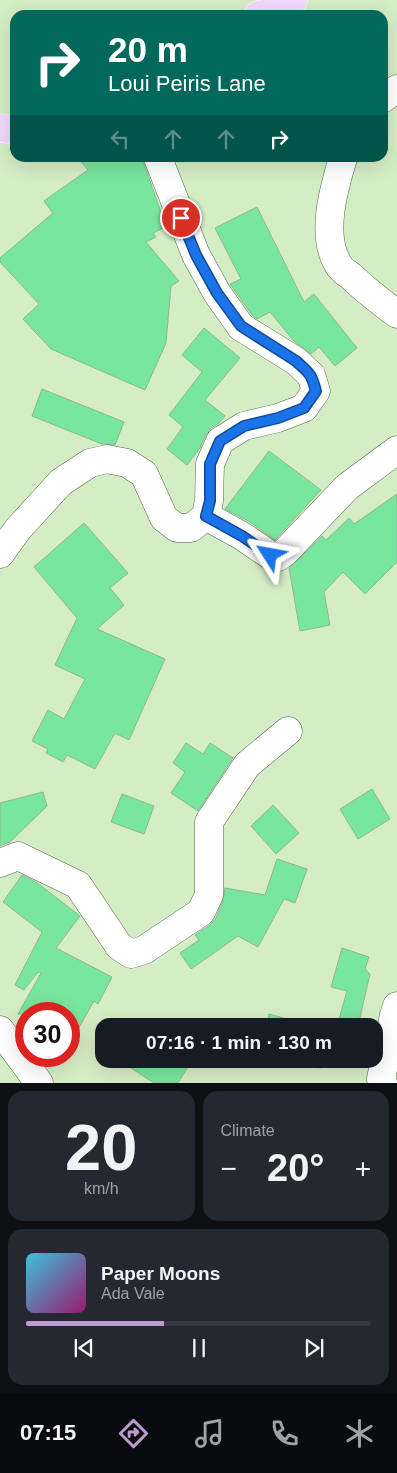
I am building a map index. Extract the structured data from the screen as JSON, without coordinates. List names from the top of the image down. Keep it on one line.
{"page":{"turn":["20 m","Loui Peiris Lane"],"limit":"30","trip":"07:16 · 1 min · 130 m","tile":[["20","km/h"],"Climate"],"heat":["−","20°","+"],"song":["Paper Moons","Ada Vale"],"tabs":"07:15"}}
